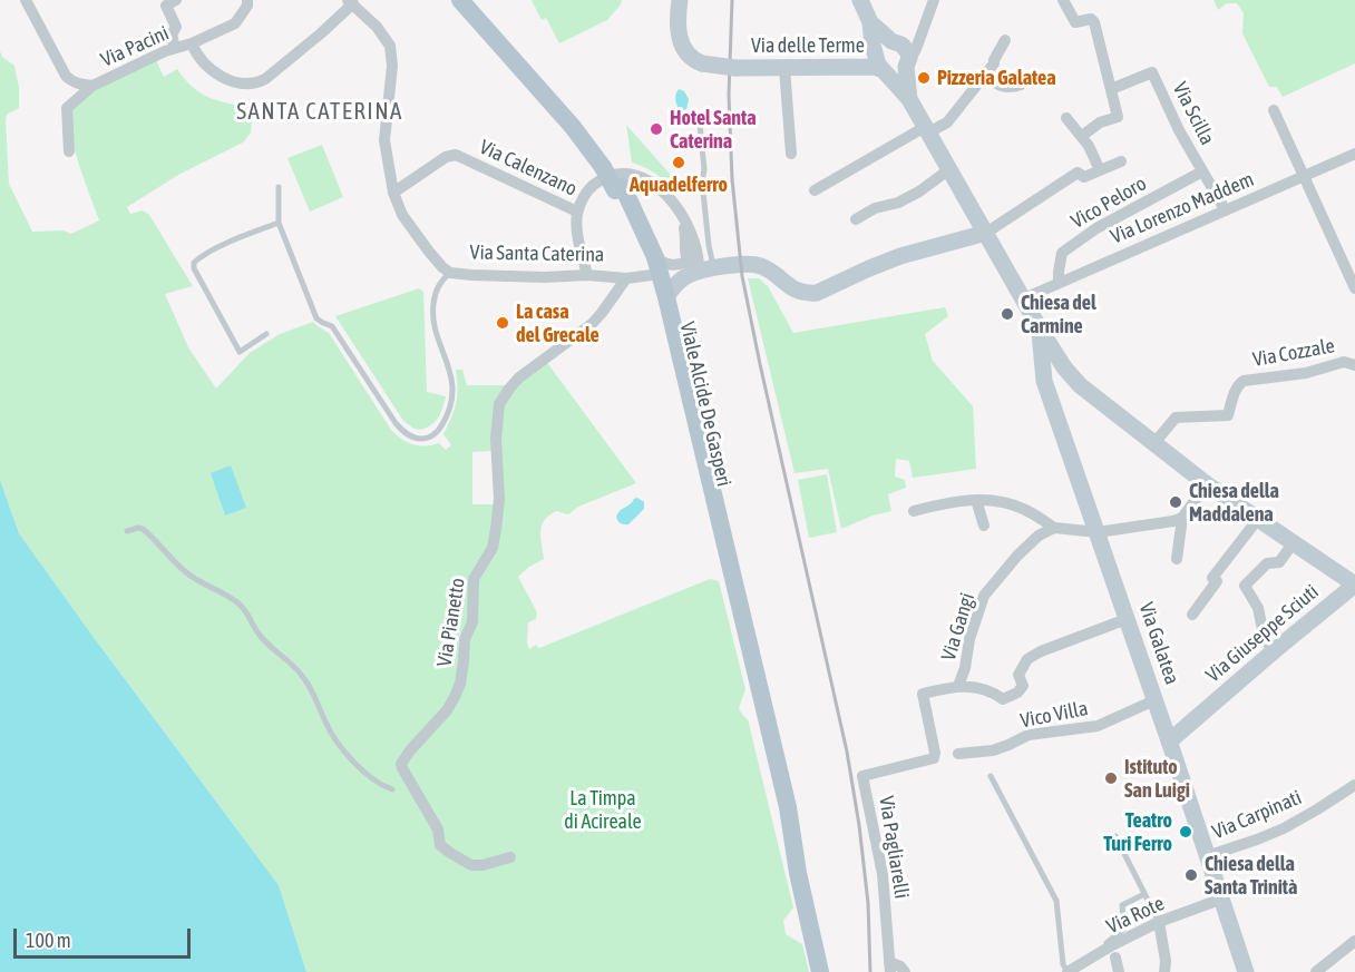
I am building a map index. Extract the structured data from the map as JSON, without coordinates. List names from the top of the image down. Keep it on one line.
{"streets":{"main road":["Viale Alcide De Gasperi"],"street":["Via delle Terme","Via Pacini","Via Scilla","Via Calenzano","Vico Peloro","Via Lorenzo Maddem","Via Santa Caterina","Via Cozzale","Via Pianetto","Via Gangi","Via Giuseppe Sciuti","Via Galatea","Vico Villa","Via Carpinati","Via Pagliarelli","Via Rote"]},"crossings":[["Via Scilla","Vico Peloro"],["Via Scilla","Via Lorenzo Maddem"],["Via Calenzano","Via Santa Caterina"],["Vico Peloro","Via Lorenzo Maddem"],["Via Santa Caterina","Viale Alcide De Gasperi"],["Via Santa Caterina","Via Pianetto"],["Via Gangi","Via Pagliarelli"],["Via Giuseppe Sciuti","Via Galatea"],["Via Galatea","Vico Villa"],["Via Galatea","Via Carpinati"],["Via Galatea","Via Rote"]],"districts":["SANTA CATERINA"],"parks":["La Timpa di Acireale"],"places":["Pizzeria Galatea","Hotel Santa Caterina","Aquadelferro","Chiesa del Carmine","La casa del Grecale","Chiesa della Maddalena","Istituto San Luigi","Teatro Turi Ferro","Chiesa della Santa Trinità"],"scale_bar":"100 m"}
